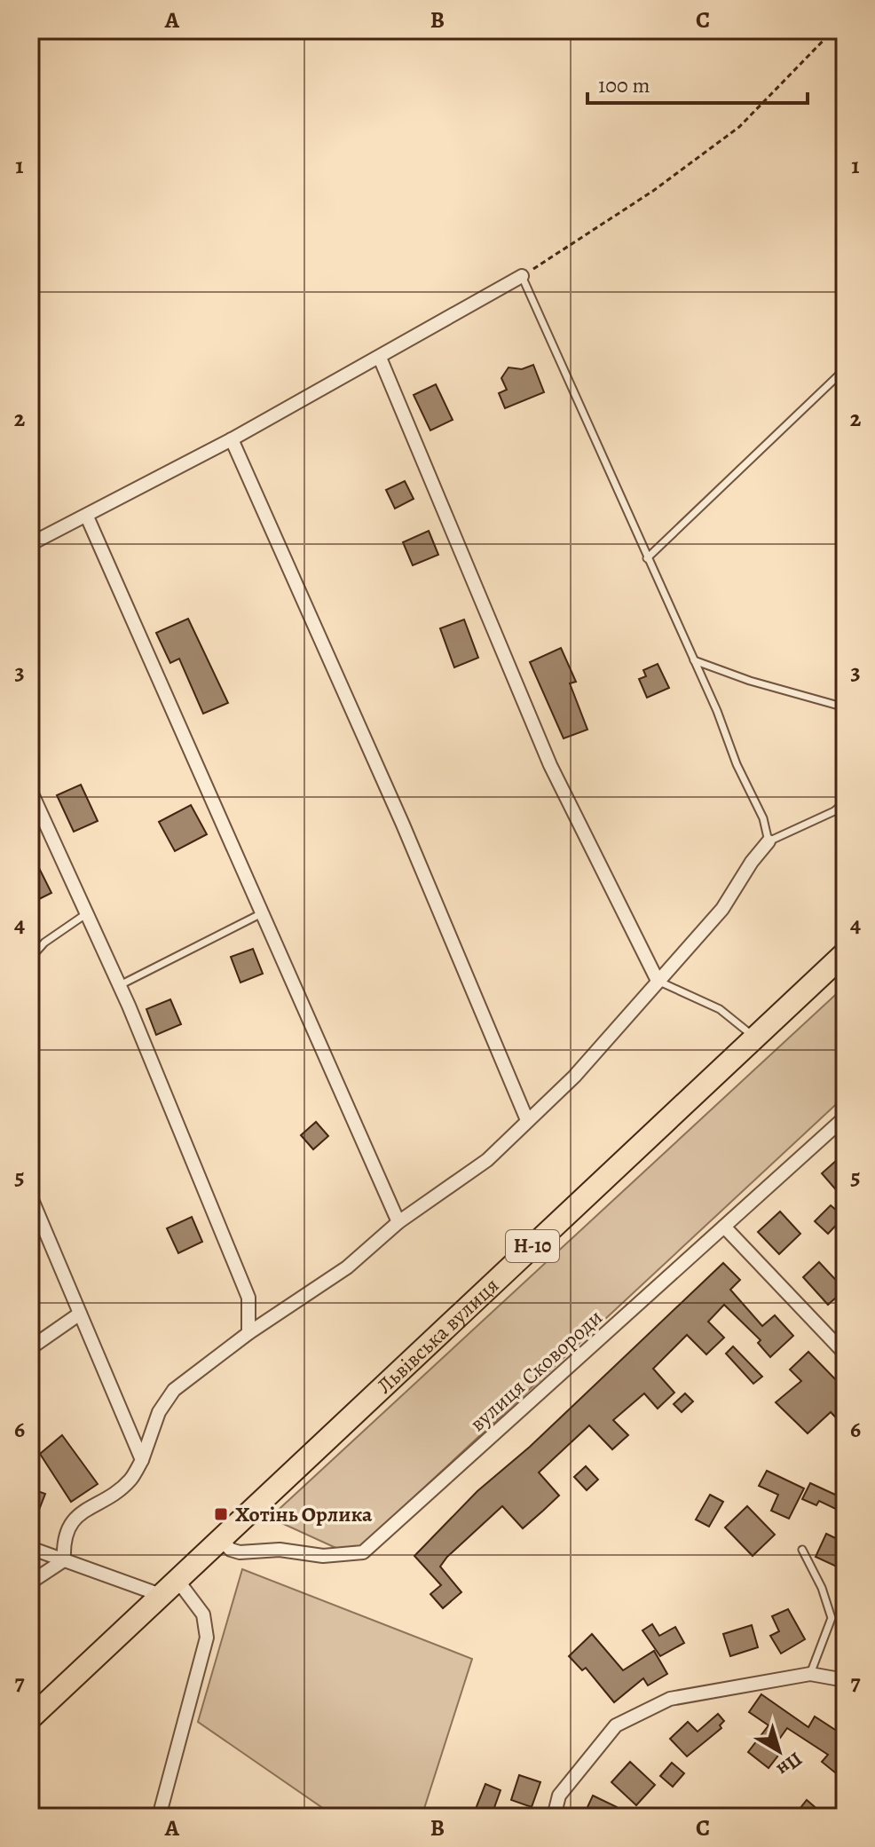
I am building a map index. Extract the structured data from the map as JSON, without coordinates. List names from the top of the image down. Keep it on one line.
{"streets":{"main road":["Н-10","Львівська вулиця"],"street":["вулиця Сковороди"]},"crossings":[["Львівська вулиця","вулиця Сковороди"]],"places":{"transit":["Хотінь Орлика"]},"scale_bar":"100 m","north":"bottom right","grid":{"columns":["A","B","C"],"rows":["1","2","3","4","5","6","7"]}}
